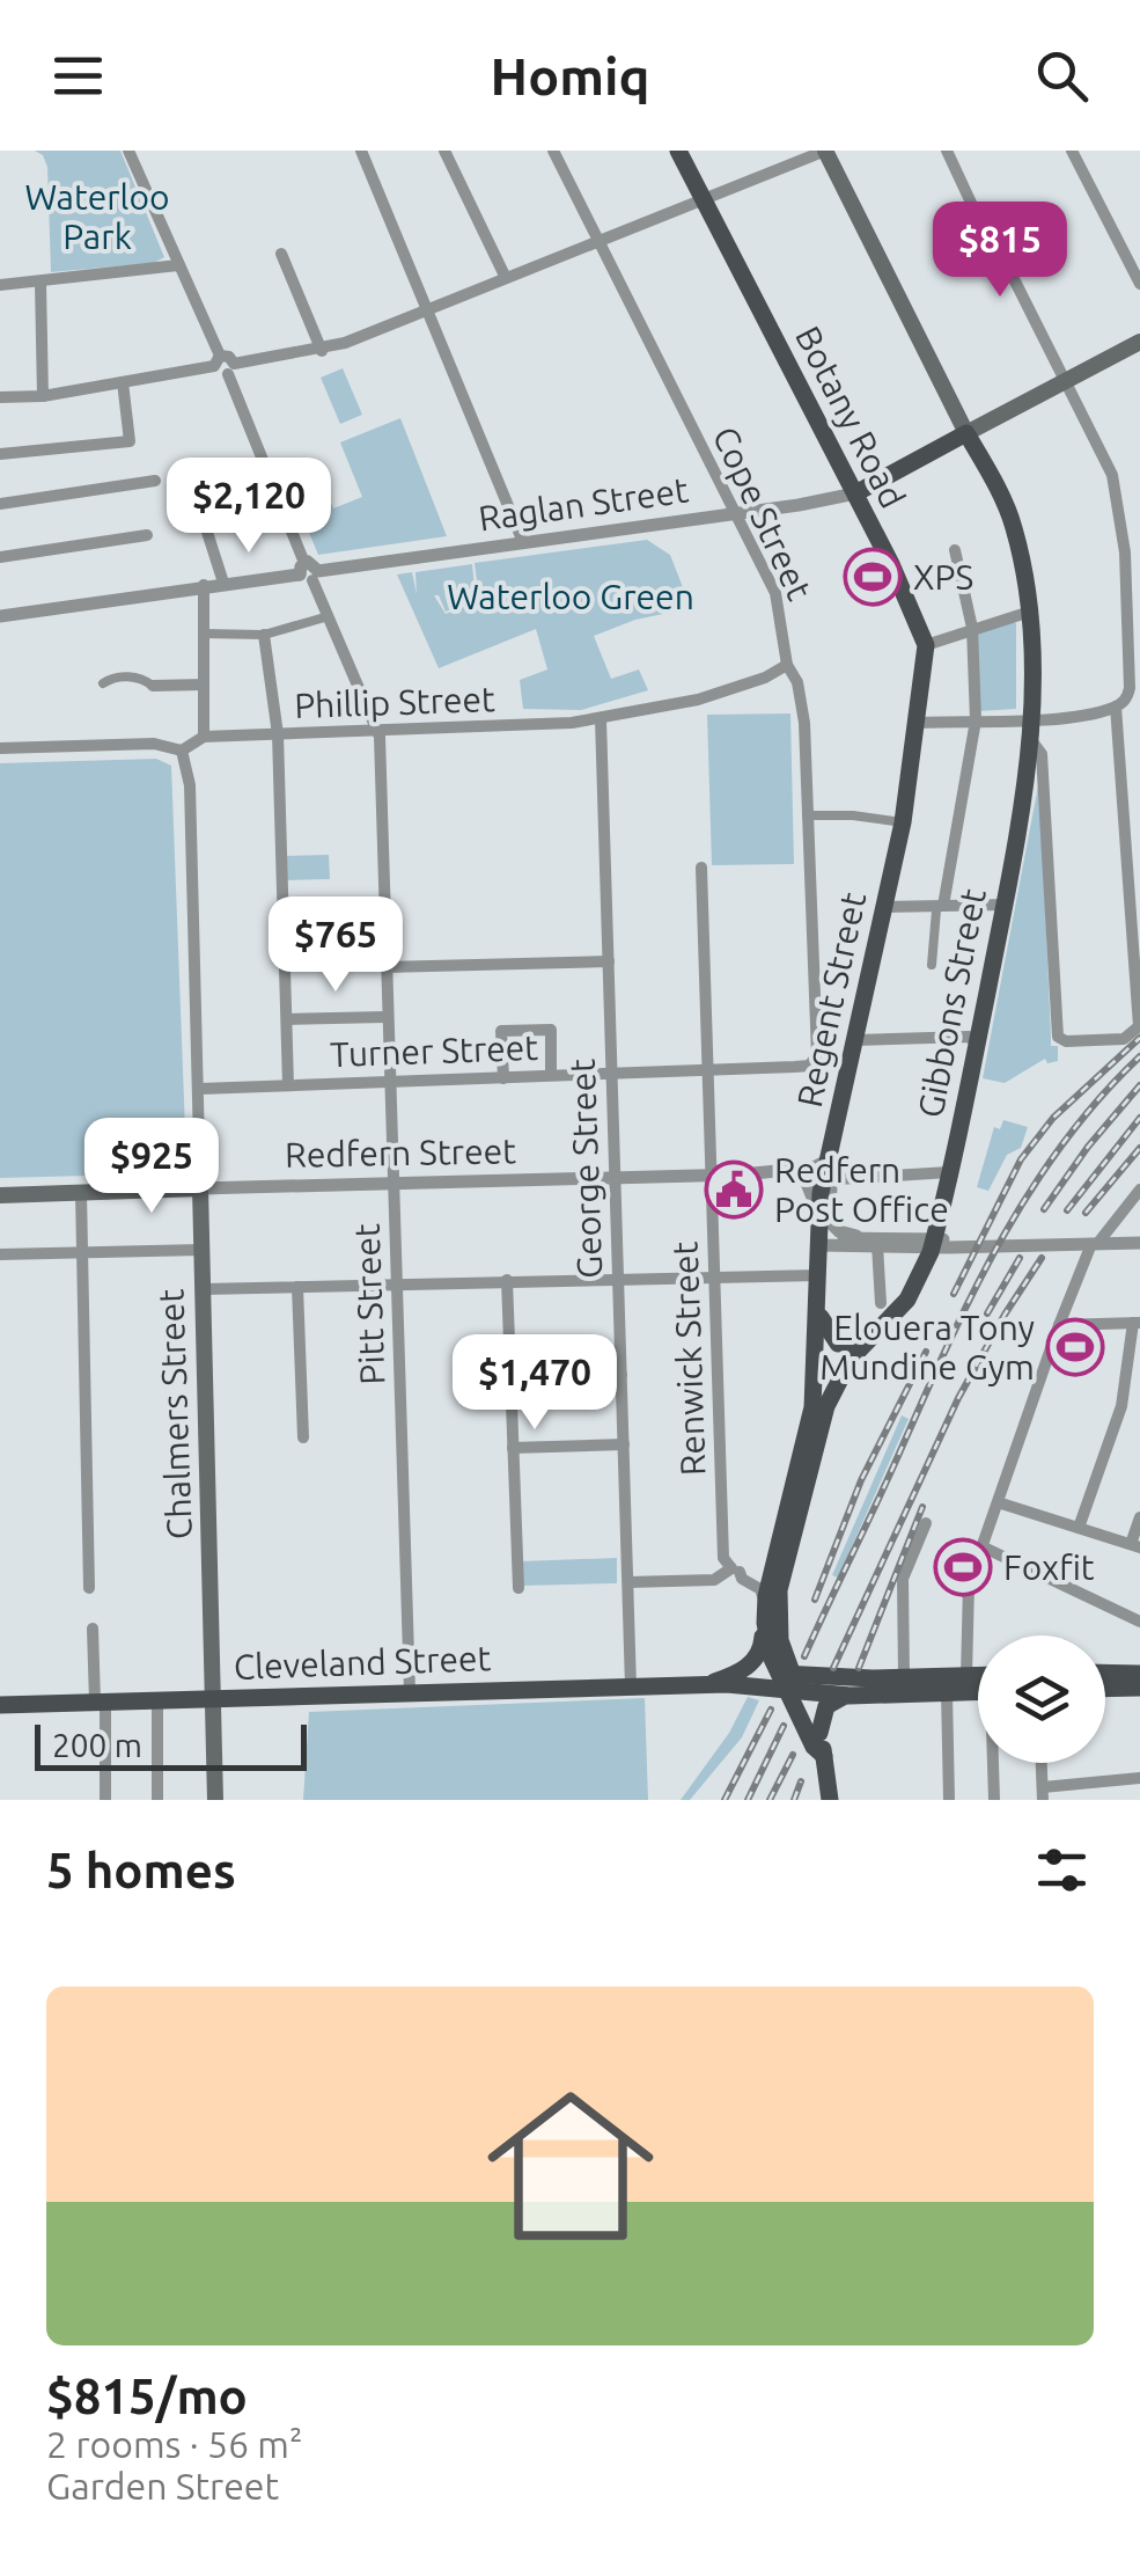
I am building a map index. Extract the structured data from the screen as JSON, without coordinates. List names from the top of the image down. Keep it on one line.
{"streets":{"main road":["Botany Road","Regent Street","Gibbons Street","Redfern Street","Chalmers Street","Cleveland Street"],"street":["Raglan Street","Cope Street","Phillip Street","Turner Street","George Street","Pitt Street","Renwick Street"]},"crossings":[["Botany Road","Raglan Street"],["Raglan Street","Cope Street"],["Raglan Street","Pitt Street"],["Cope Street","Phillip Street"],["Cope Street","Turner Street"],["Phillip Street","George Street"],["Phillip Street","Pitt Street"],["Regent Street","Gibbons Street"],["Regent Street","Redfern Street"],["Regent Street","Cleveland Street"],["Gibbons Street","Redfern Street"],["Turner Street","George Street"],["Turner Street","Pitt Street"],["Turner Street","Renwick Street"],["Turner Street","Chalmers Street"],["Redfern Street","George Street"],["Redfern Street","Pitt Street"],["Redfern Street","Renwick Street"],["Redfern Street","Chalmers Street"],["George Street","Cleveland Street"],["Pitt Street","Cleveland Street"],["Chalmers Street","Cleveland Street"]],"parks":["Waterloo Park","Waterloo Green"],"places":{"sports":["XPS","Elouera Tony Mundine Gym","Foxfit"],"public building":["Redfern Post Office"]},"scale_bar":"200 m","page":{"header":"Homiq","price":["$815","$2,120","$765","$925","$1,470"],"scale":"200 m","heading":"5 homes","list":[{"name":"$815/mo","note":"2 rooms · 56 m² · Garden Street"}]}}
